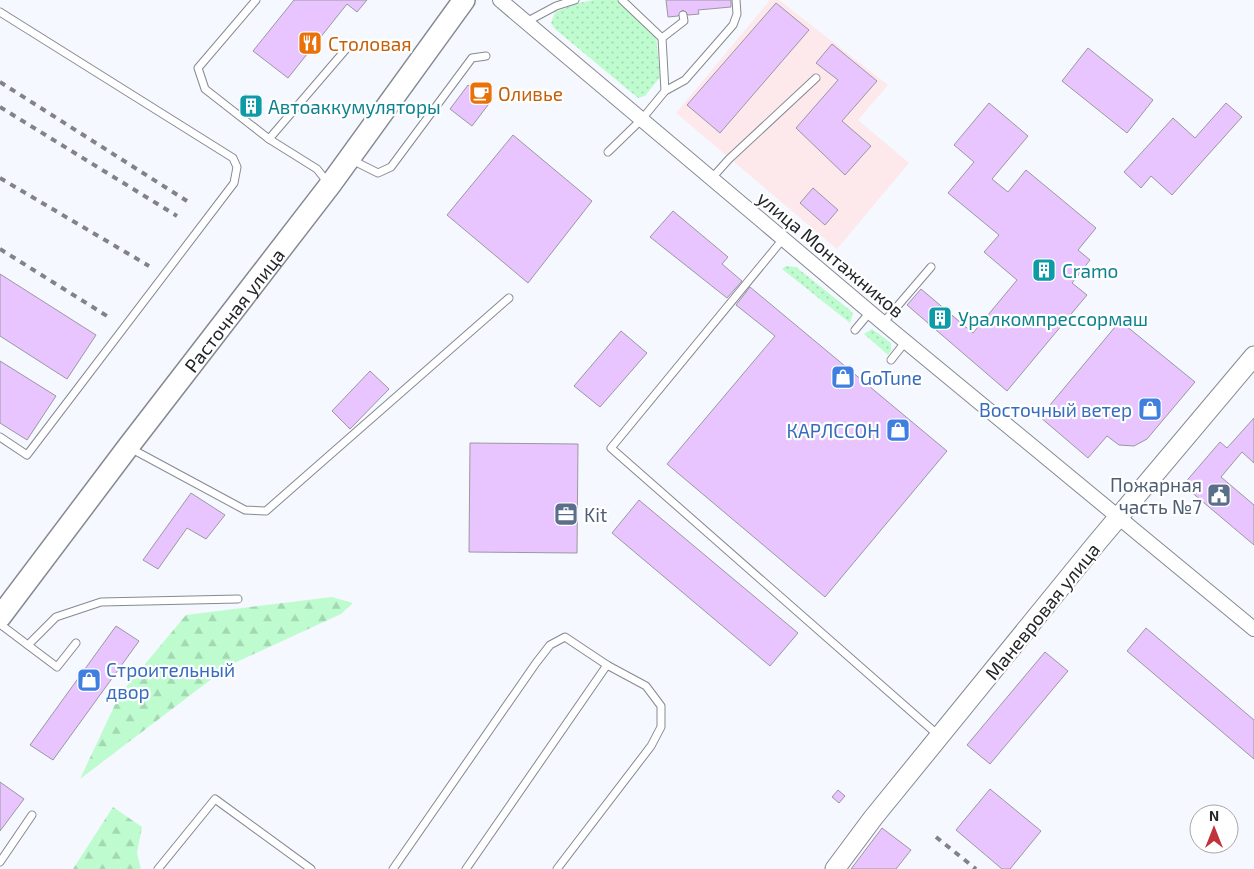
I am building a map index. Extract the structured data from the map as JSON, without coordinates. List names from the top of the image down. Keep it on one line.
{"streets":{"main road":["Расточная улица","Маневровая улица"],"street":["улица Монтажников"]},"crossings":[["улица Монтажников","Маневровая улица"]],"places":{"restaurant":["Столовая"],"cafe":["Оливье"],"building":["Автоаккумуляторы","Cramo","Уралкомпрессормаш"],"shop":["GoTune","Восточный ветер","КАРЛССОН","Строительный двор"],"public building":["Пожарная часть №7"],"office":["Kit"]},"north":"top"}
